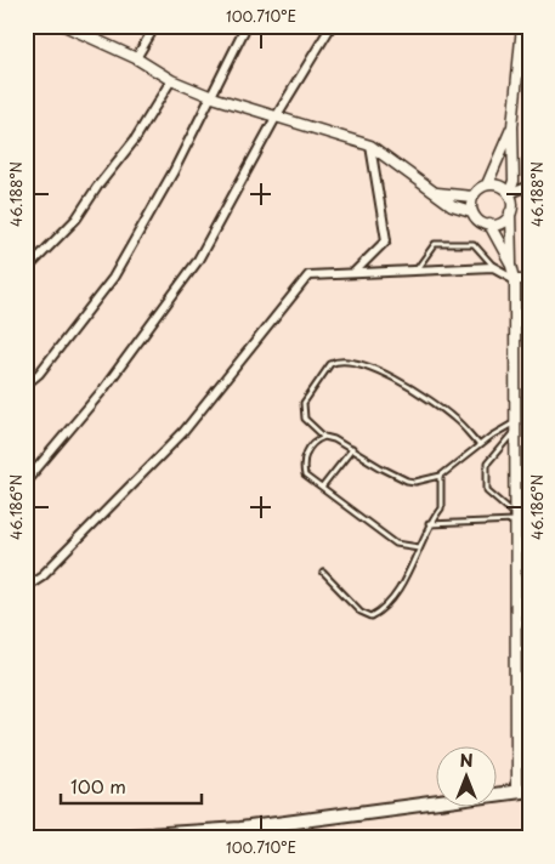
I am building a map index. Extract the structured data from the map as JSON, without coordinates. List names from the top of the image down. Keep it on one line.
{"scale_bar":"100 m","north":"top","coordinates":["100.710°E","46.188°N","46.186°N"]}
